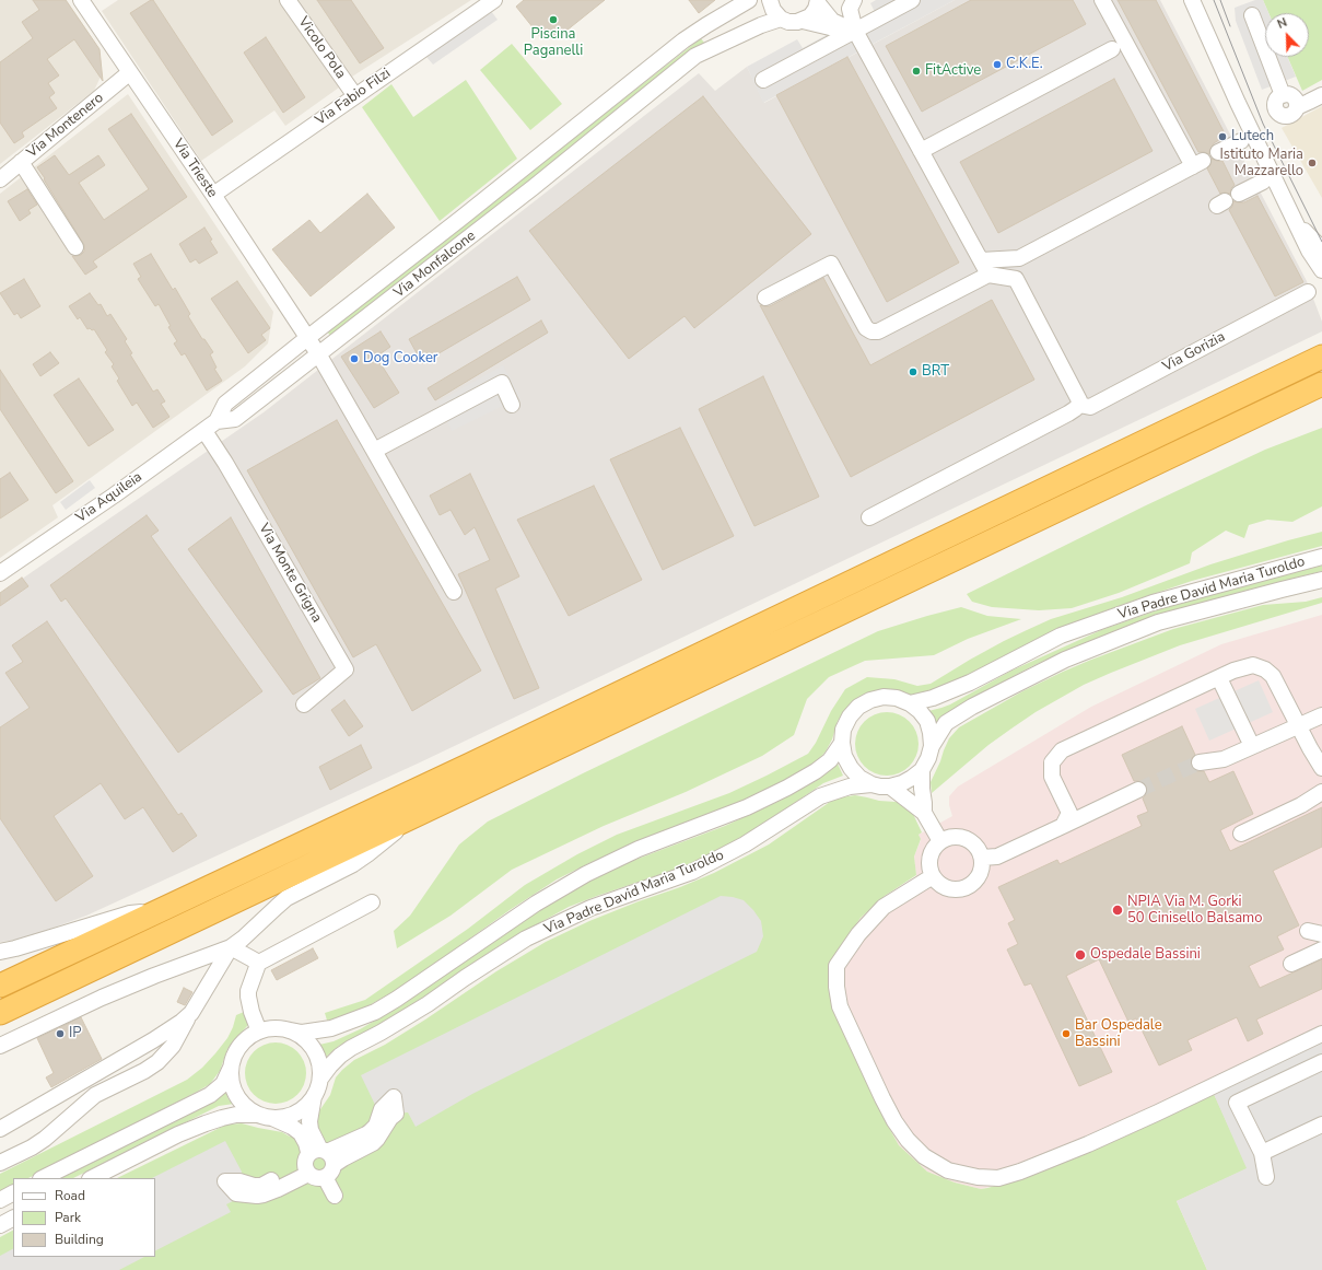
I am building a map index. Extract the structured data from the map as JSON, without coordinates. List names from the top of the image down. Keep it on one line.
{"streets":{"street":["Vicolo Pola","Via Fabio Filzi","Via Montenero","Via Trieste","Via Monfalcone","Via Gorizia","Via Aquileia","Via Monte Grigna","Via Padre David Maria Turoldo"]},"crossings":[["Vicolo Pola","Via Fabio Filzi"],["Via Fabio Filzi","Via Trieste"],["Via Montenero","Via Trieste"],["Via Trieste","Via Monfalcone"],["Via Trieste","Via Aquileia"],["Via Monfalcone","Via Aquileia"],["Via Aquileia","Via Monte Grigna"]],"places":["Piscina Paganelli","C.K.E.","FitActive","Lutech","Istituto Maria Mazzarello","Dog Cooker","BRT","NPIA Via M. Gorki 50 Cinisello Balsamo","Ospedale Bassini","IP","Bar Ospedale Bassini"],"legend":["Road","Park","Building"],"north":"top left"}
